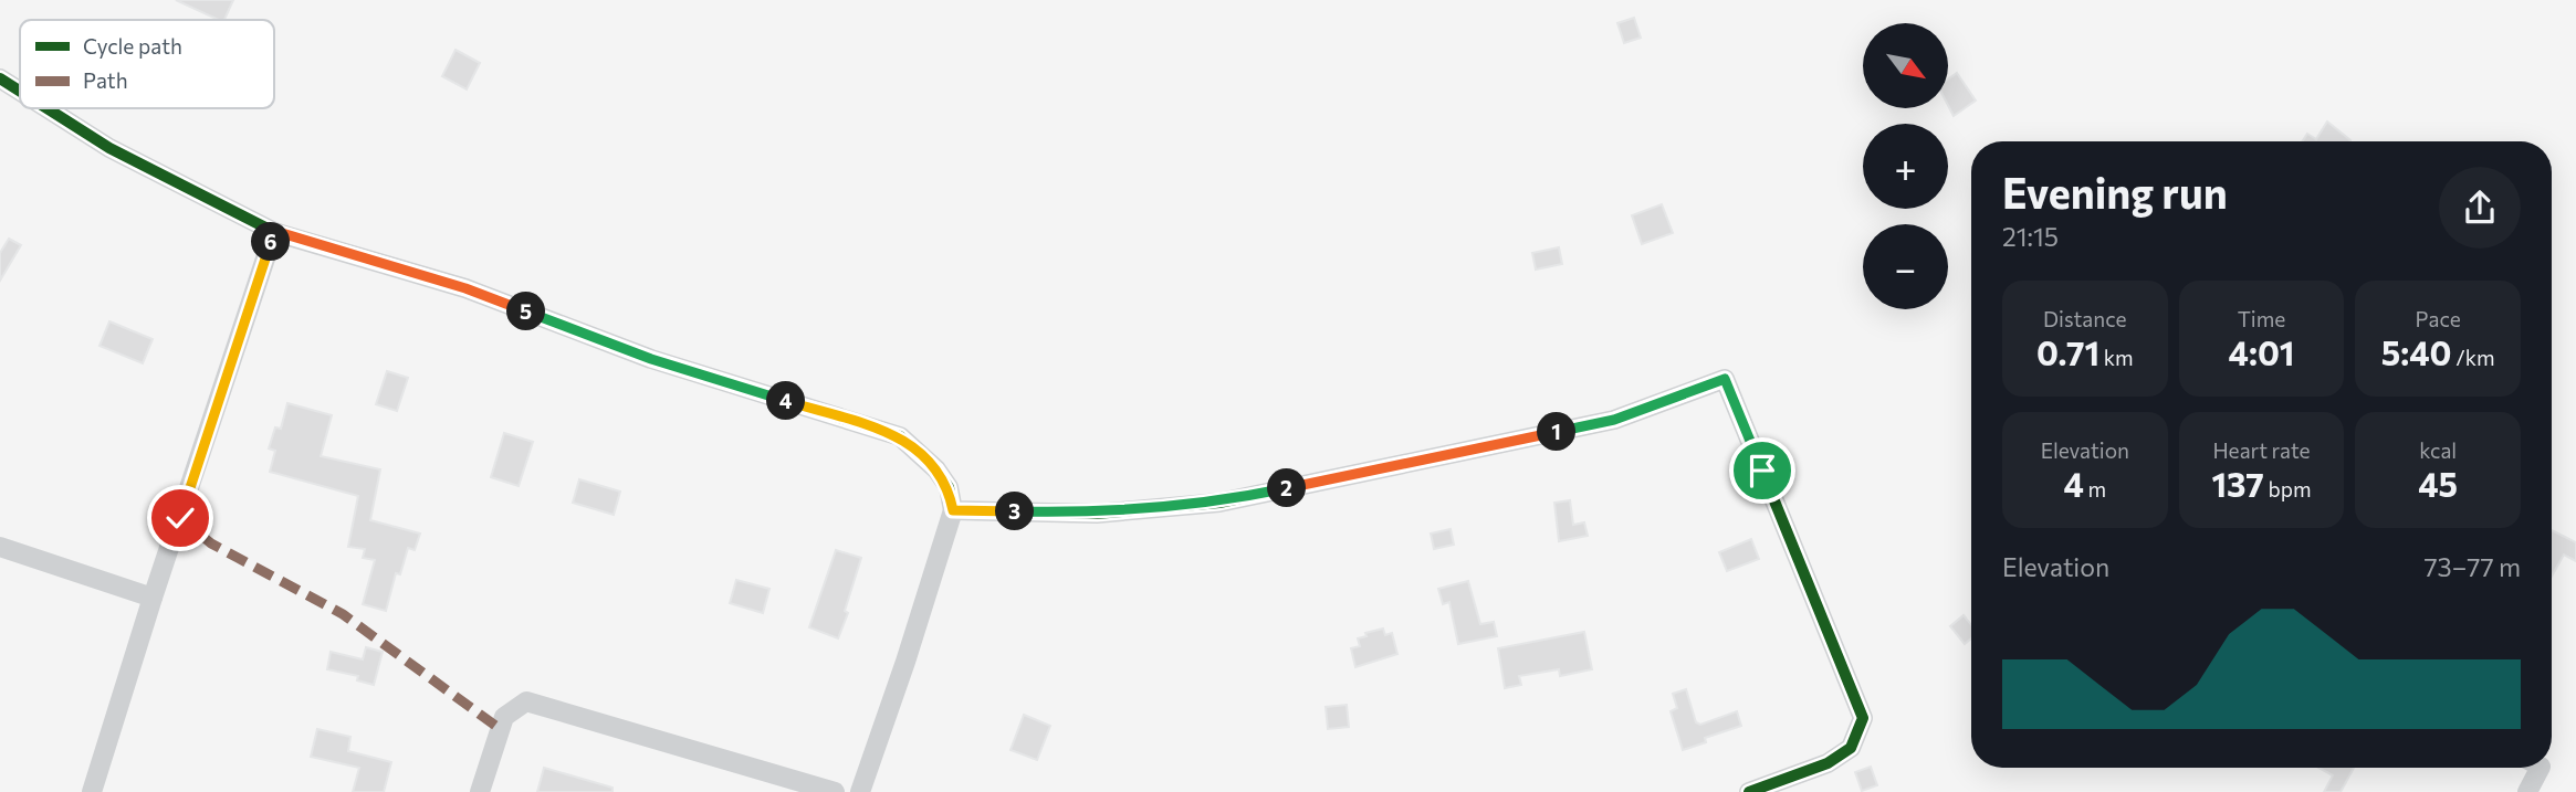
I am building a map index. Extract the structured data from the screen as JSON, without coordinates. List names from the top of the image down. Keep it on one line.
{"legend":["Cycle path","Path"],"north":"bottom right","page":{"map_buttons":["+","−"],"heading":["Evening run","21:15"],"pins":["6","5","4","1","2","3"],"stats":[["Distance","0.71 km"],["Time","4:01"],["Pace","5:40 /km"],["Elevation","4 m"],["Heart rate","137 bpm"],["kcal","45"]],"chart":["Elevation","73–77 m"]}}
